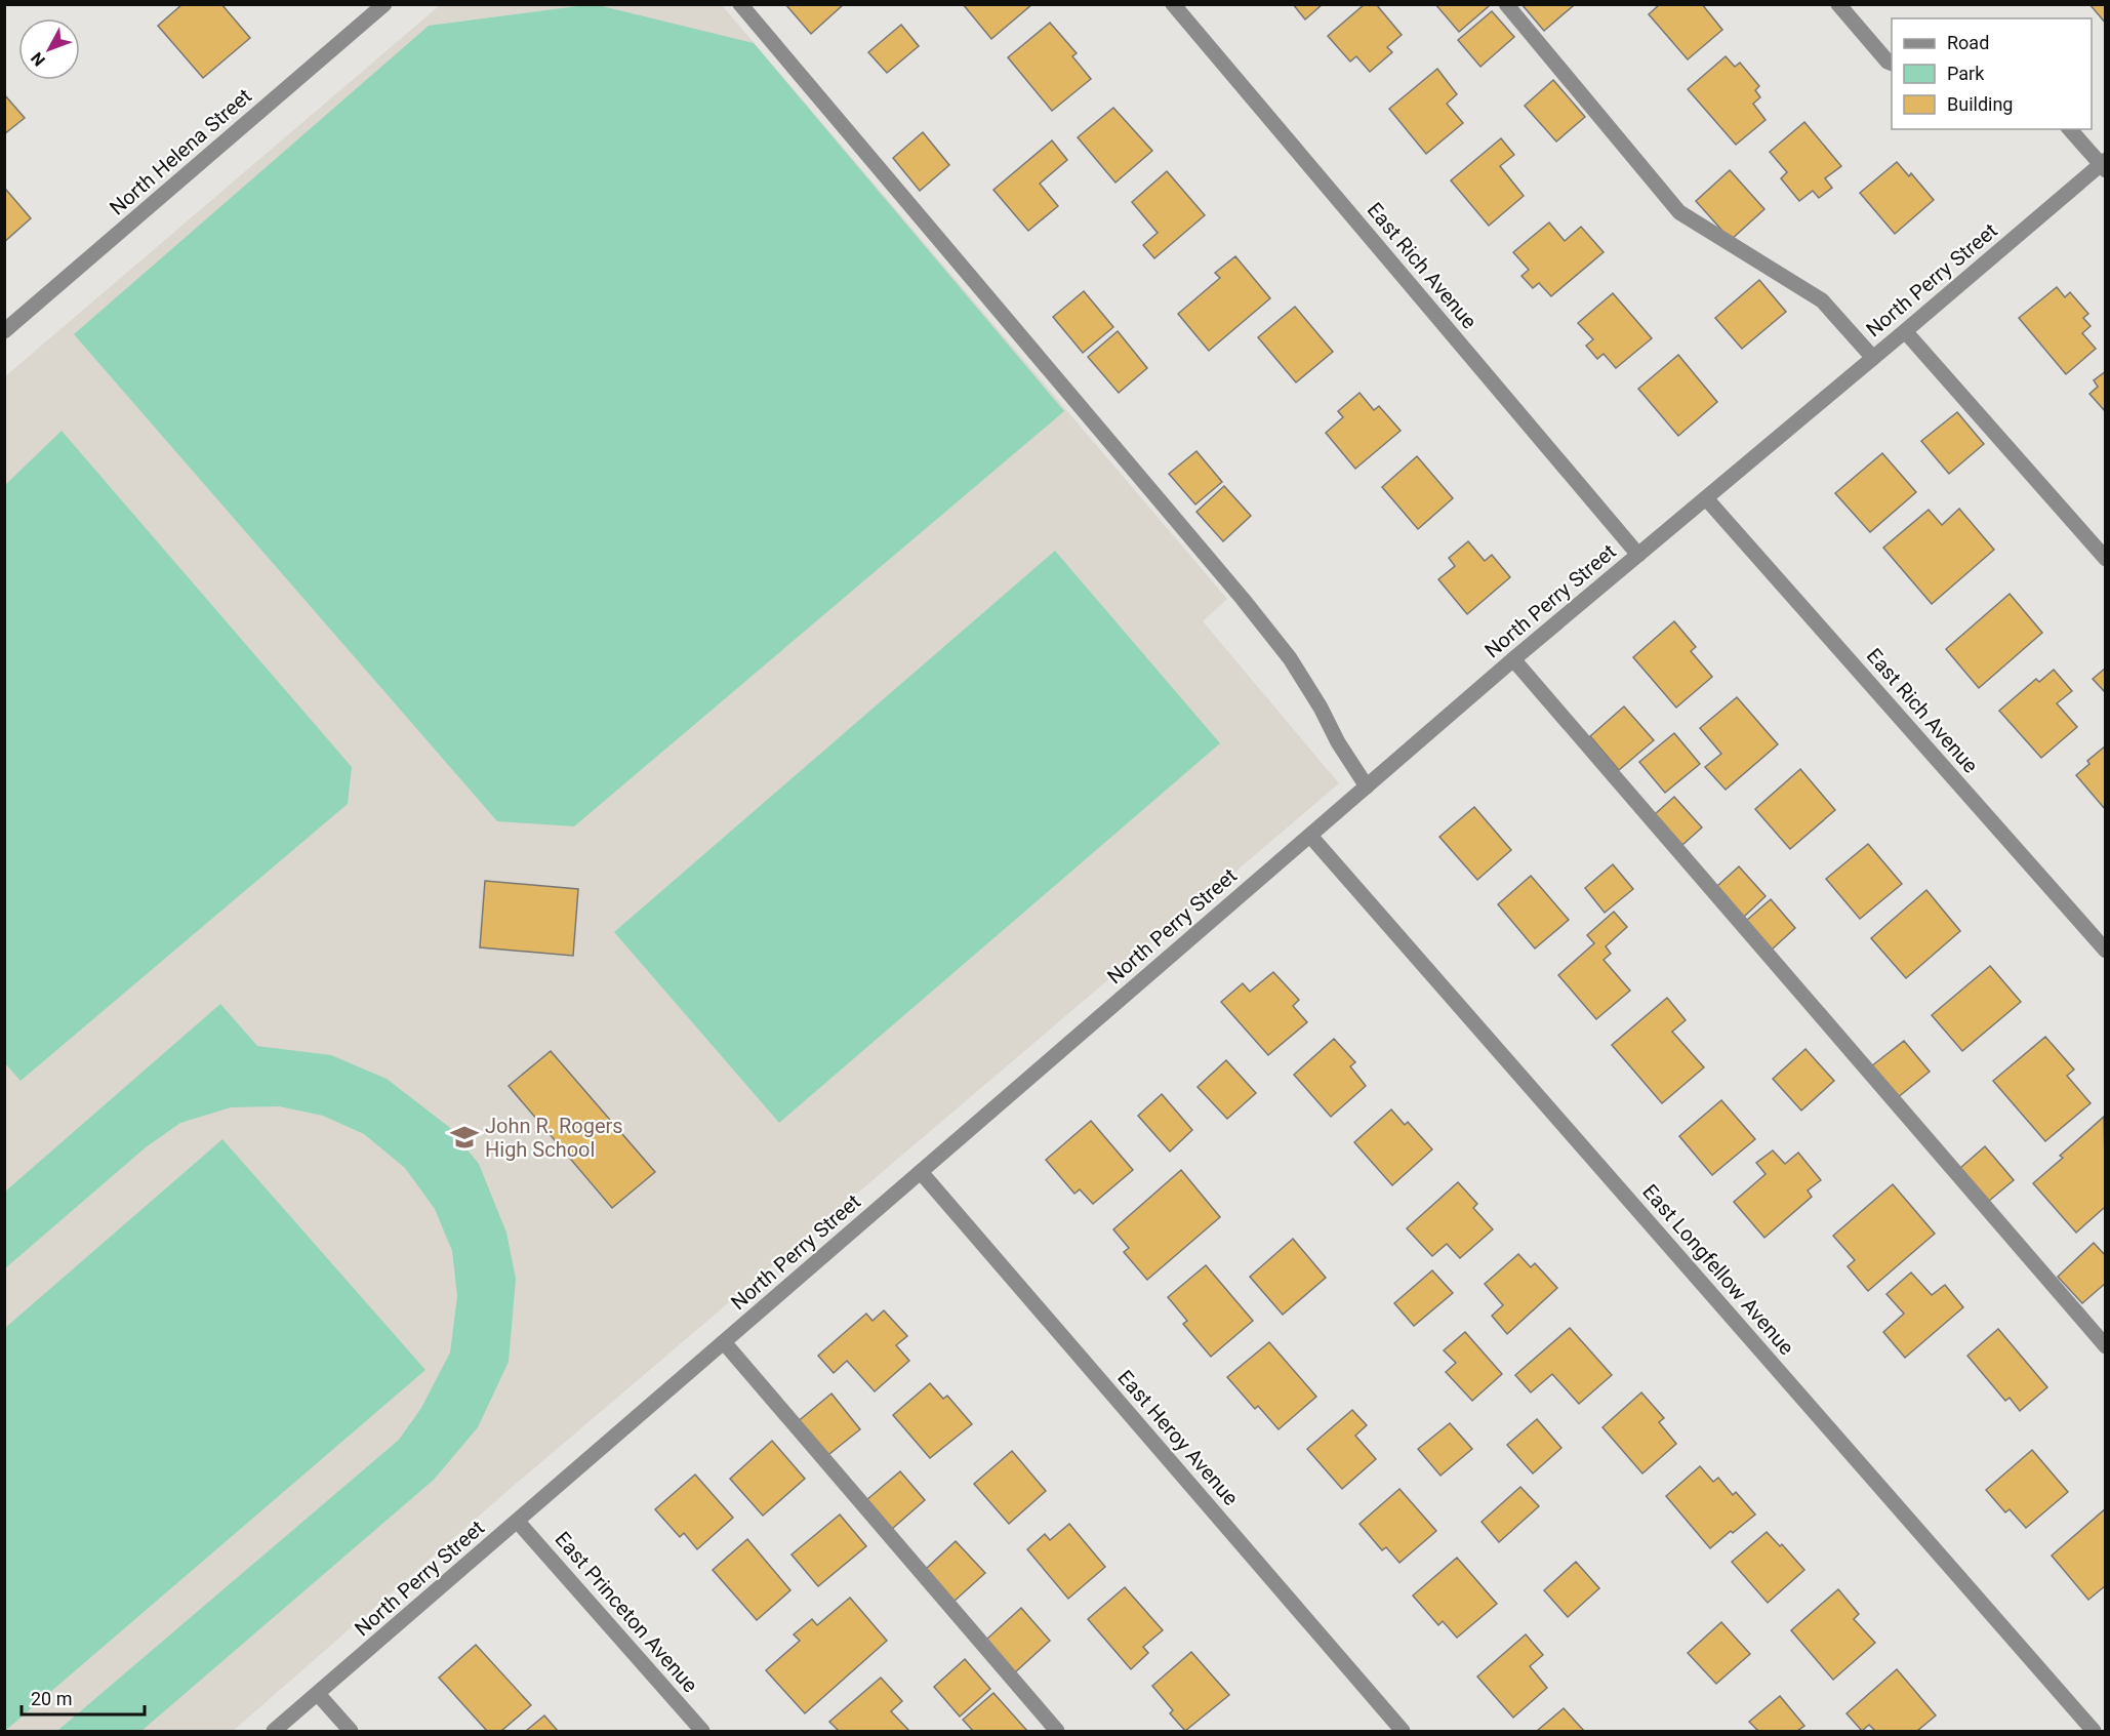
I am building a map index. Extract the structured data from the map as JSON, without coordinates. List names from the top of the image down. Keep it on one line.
{"streets":{"street":["North Helena Street","East Rich Avenue","North Perry Street","East Longfellow Avenue","East Heroy Avenue","East Princeton Avenue"]},"crossings":[["East Rich Avenue","North Perry Street"],["North Perry Street","East Longfellow Avenue"],["North Perry Street","East Heroy Avenue"],["North Perry Street","East Princeton Avenue"]],"places":{"school or university":["John R. Rogers High School"]},"legend":["Road","Park","Building"],"scale_bar":"20 m","north":"bottom left"}
